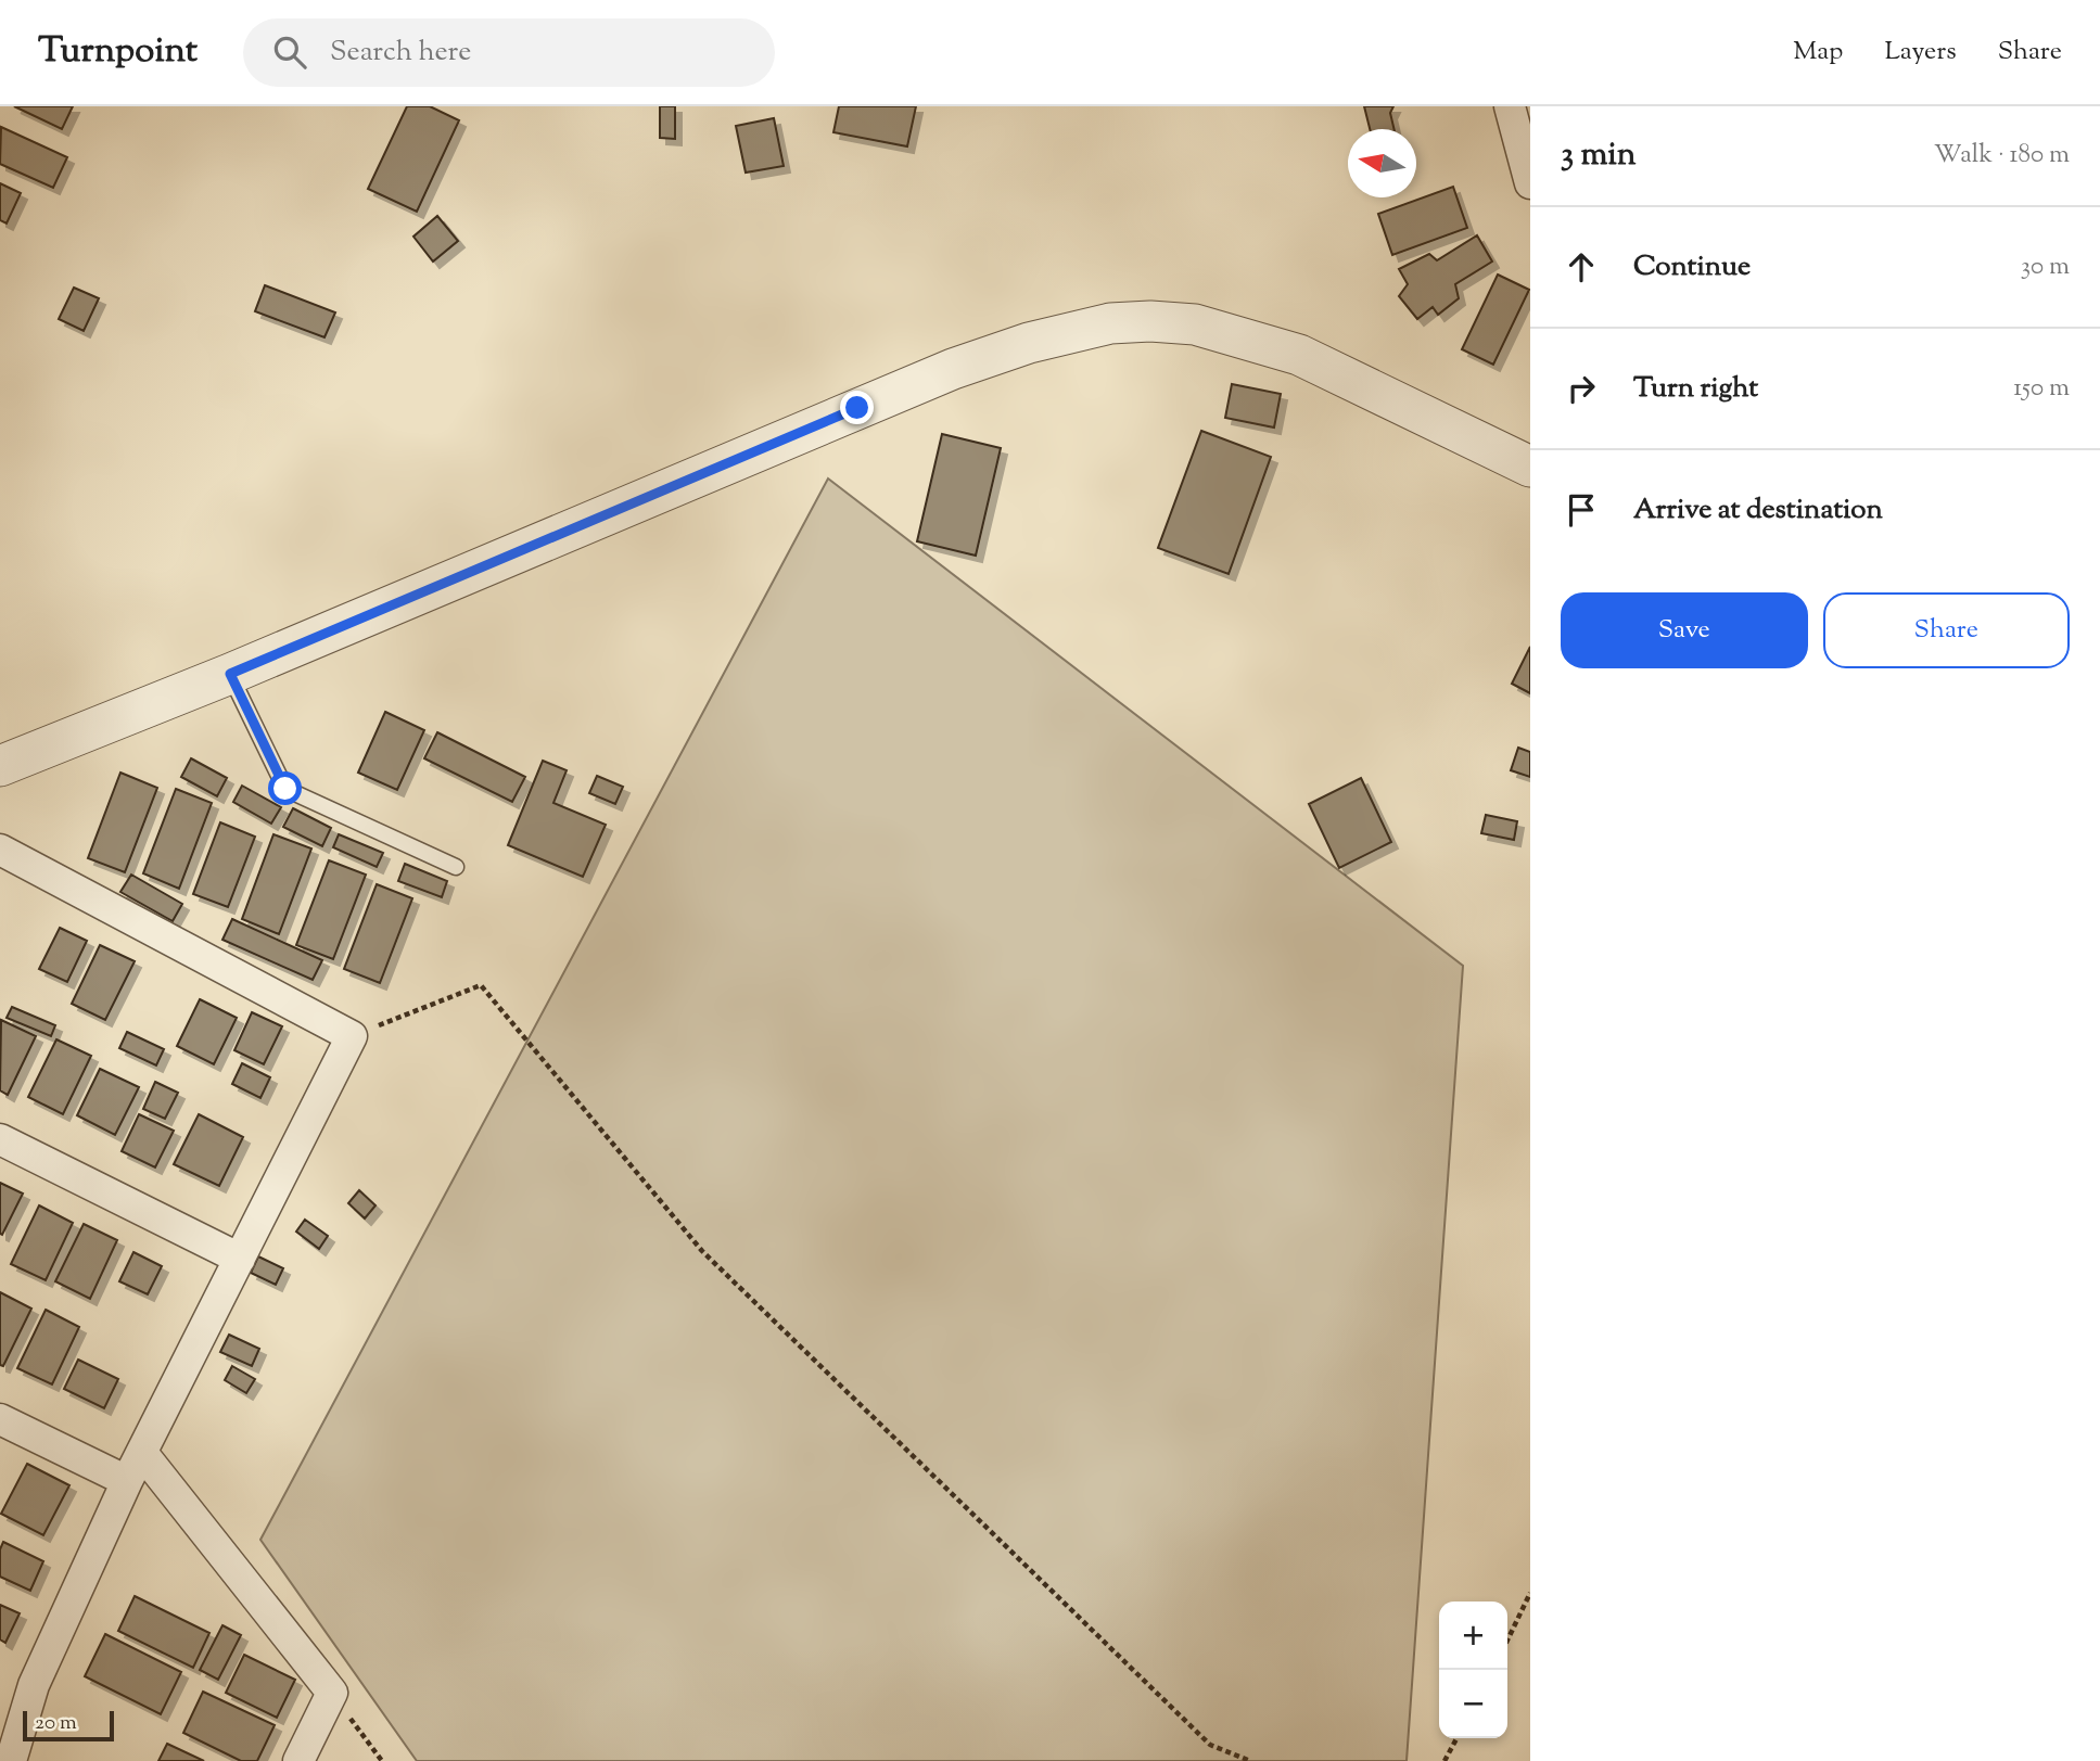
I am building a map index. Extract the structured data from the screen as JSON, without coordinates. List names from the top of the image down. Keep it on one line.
{"scale_bar":"20 m","north":"left","page":{"header":"Turnpoint","search":"Search here","nav":["Map","Layers","Share"],"heading":["3 min","Walk · 180 m"],"list":[["Continue","30 m"],["Turn right","150 m"],"Arrive at destination"],"buttons":["Save","Share"],"map_buttons":["+","−"],"scale":"20 m"}}
